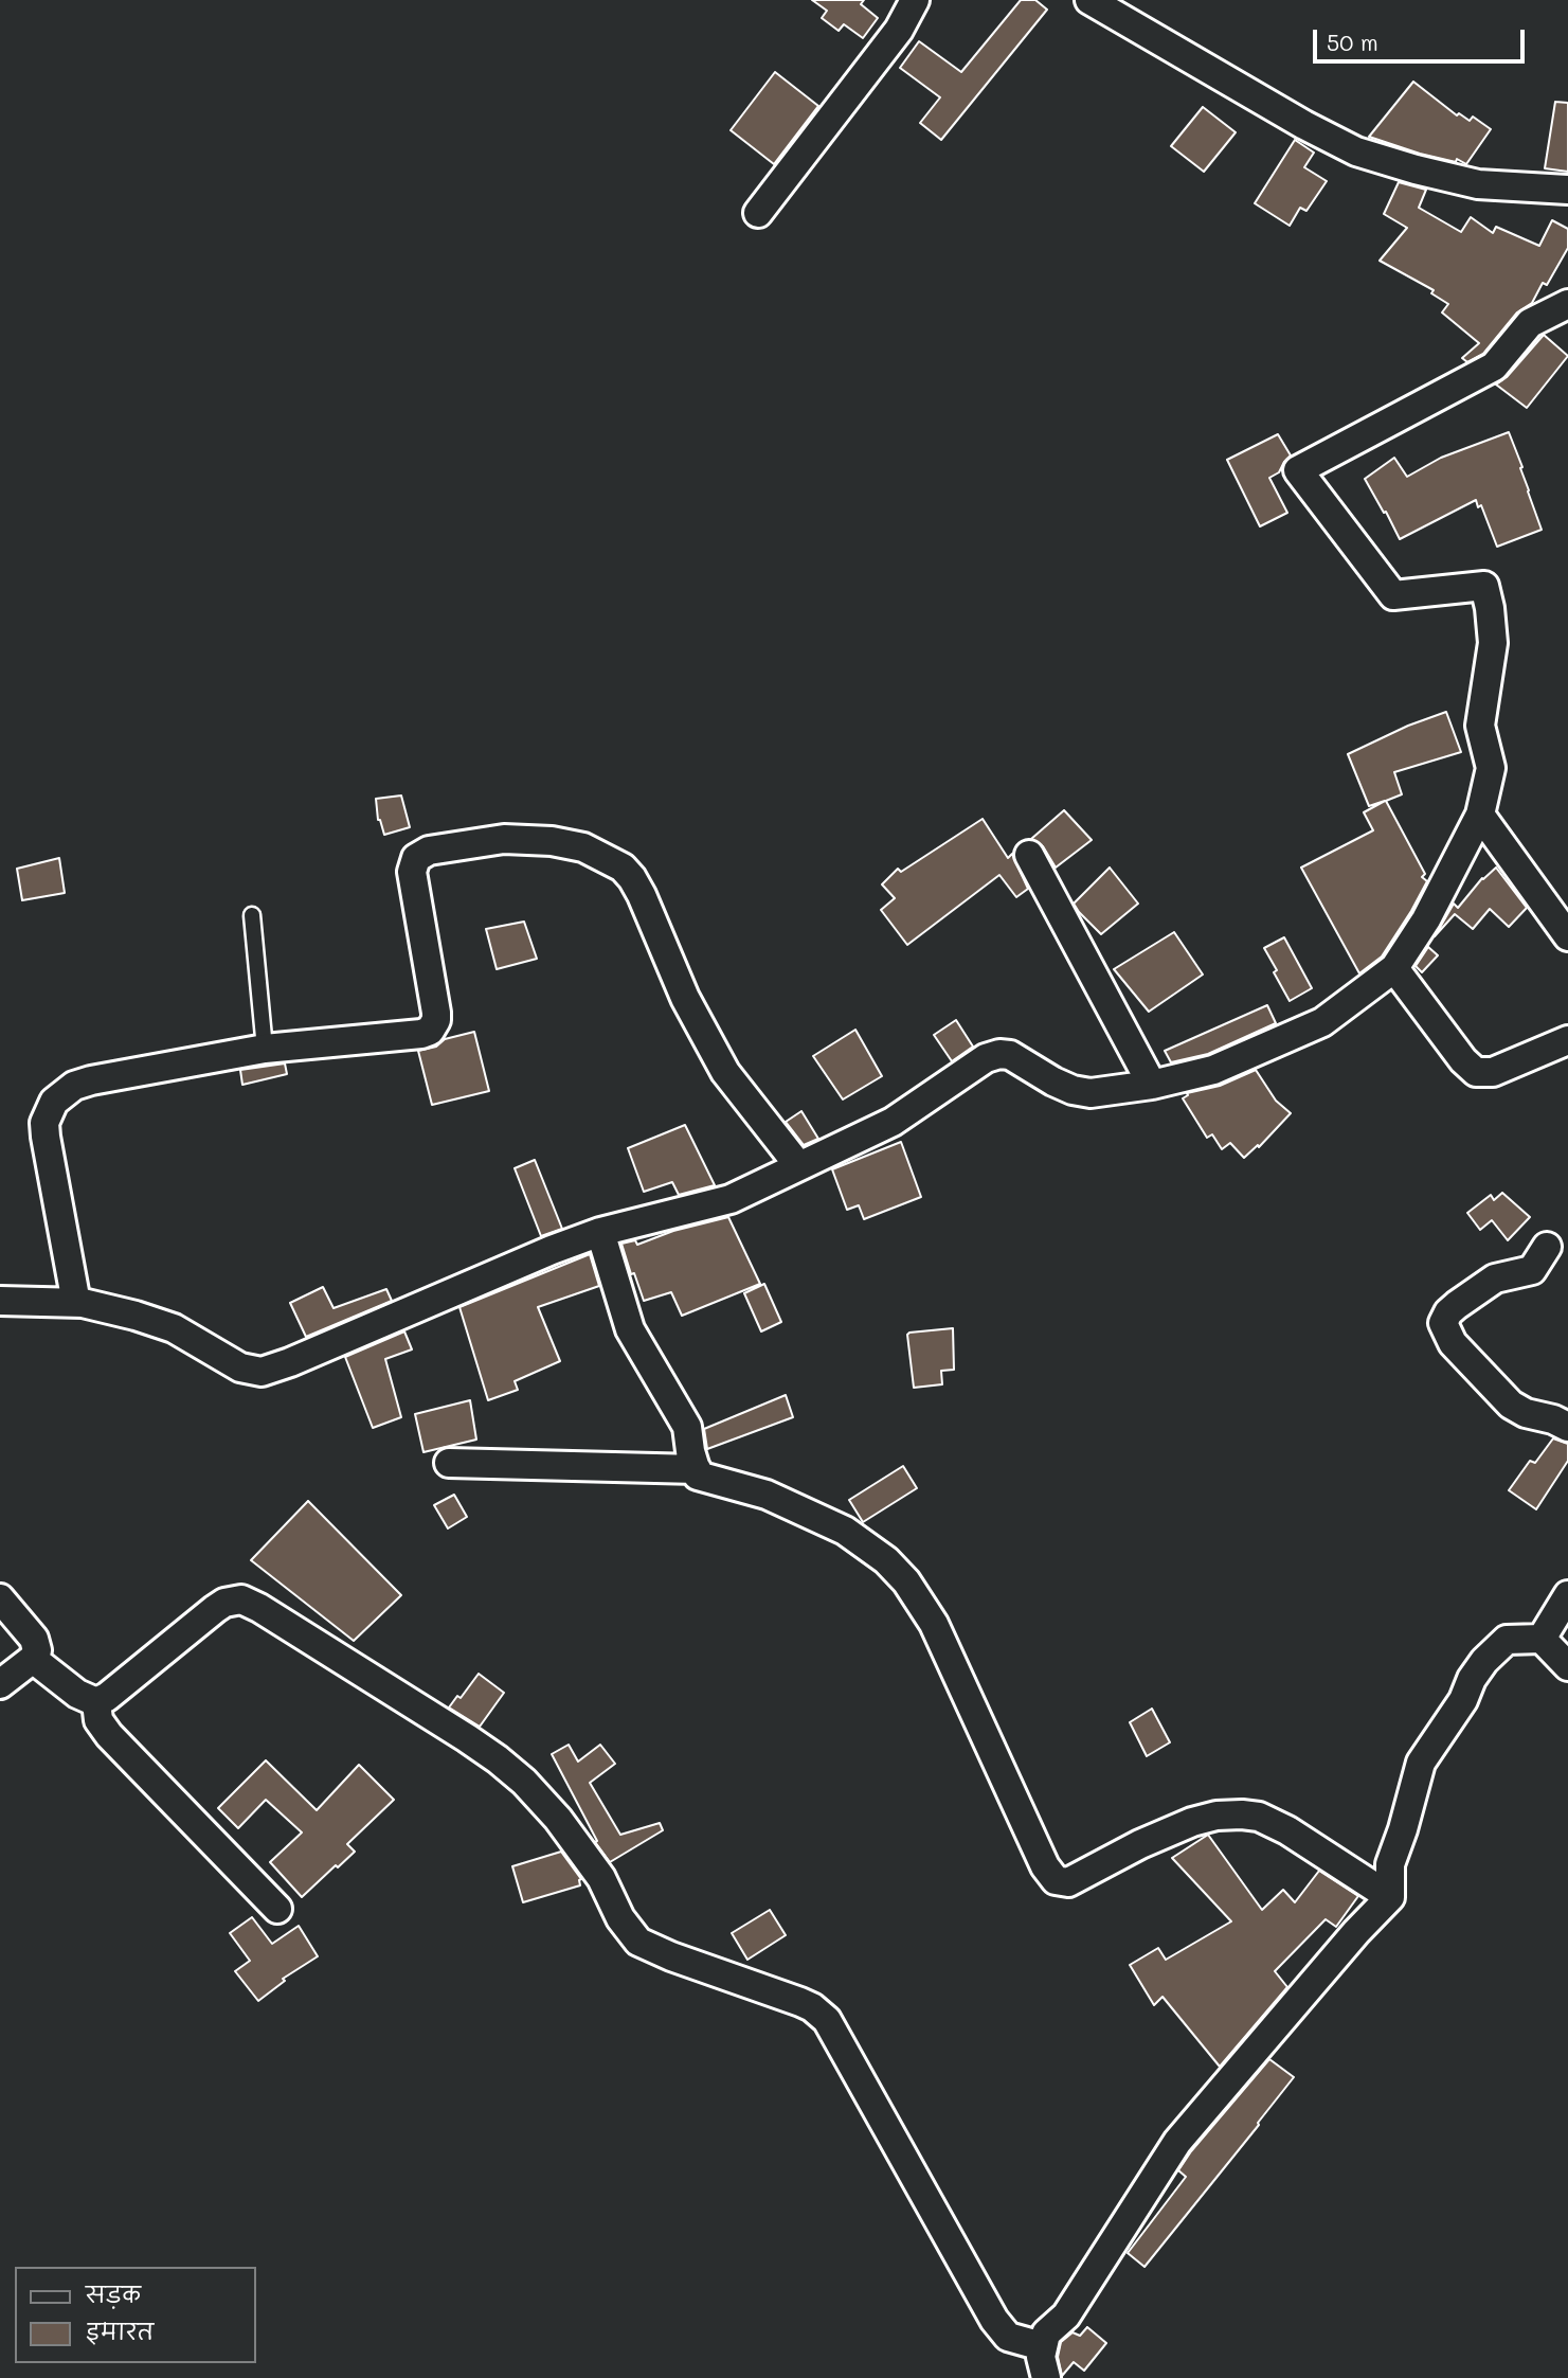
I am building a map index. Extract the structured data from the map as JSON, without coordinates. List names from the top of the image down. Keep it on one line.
{"legend":["सड़क","इमारत"],"scale_bar":"50 m"}
